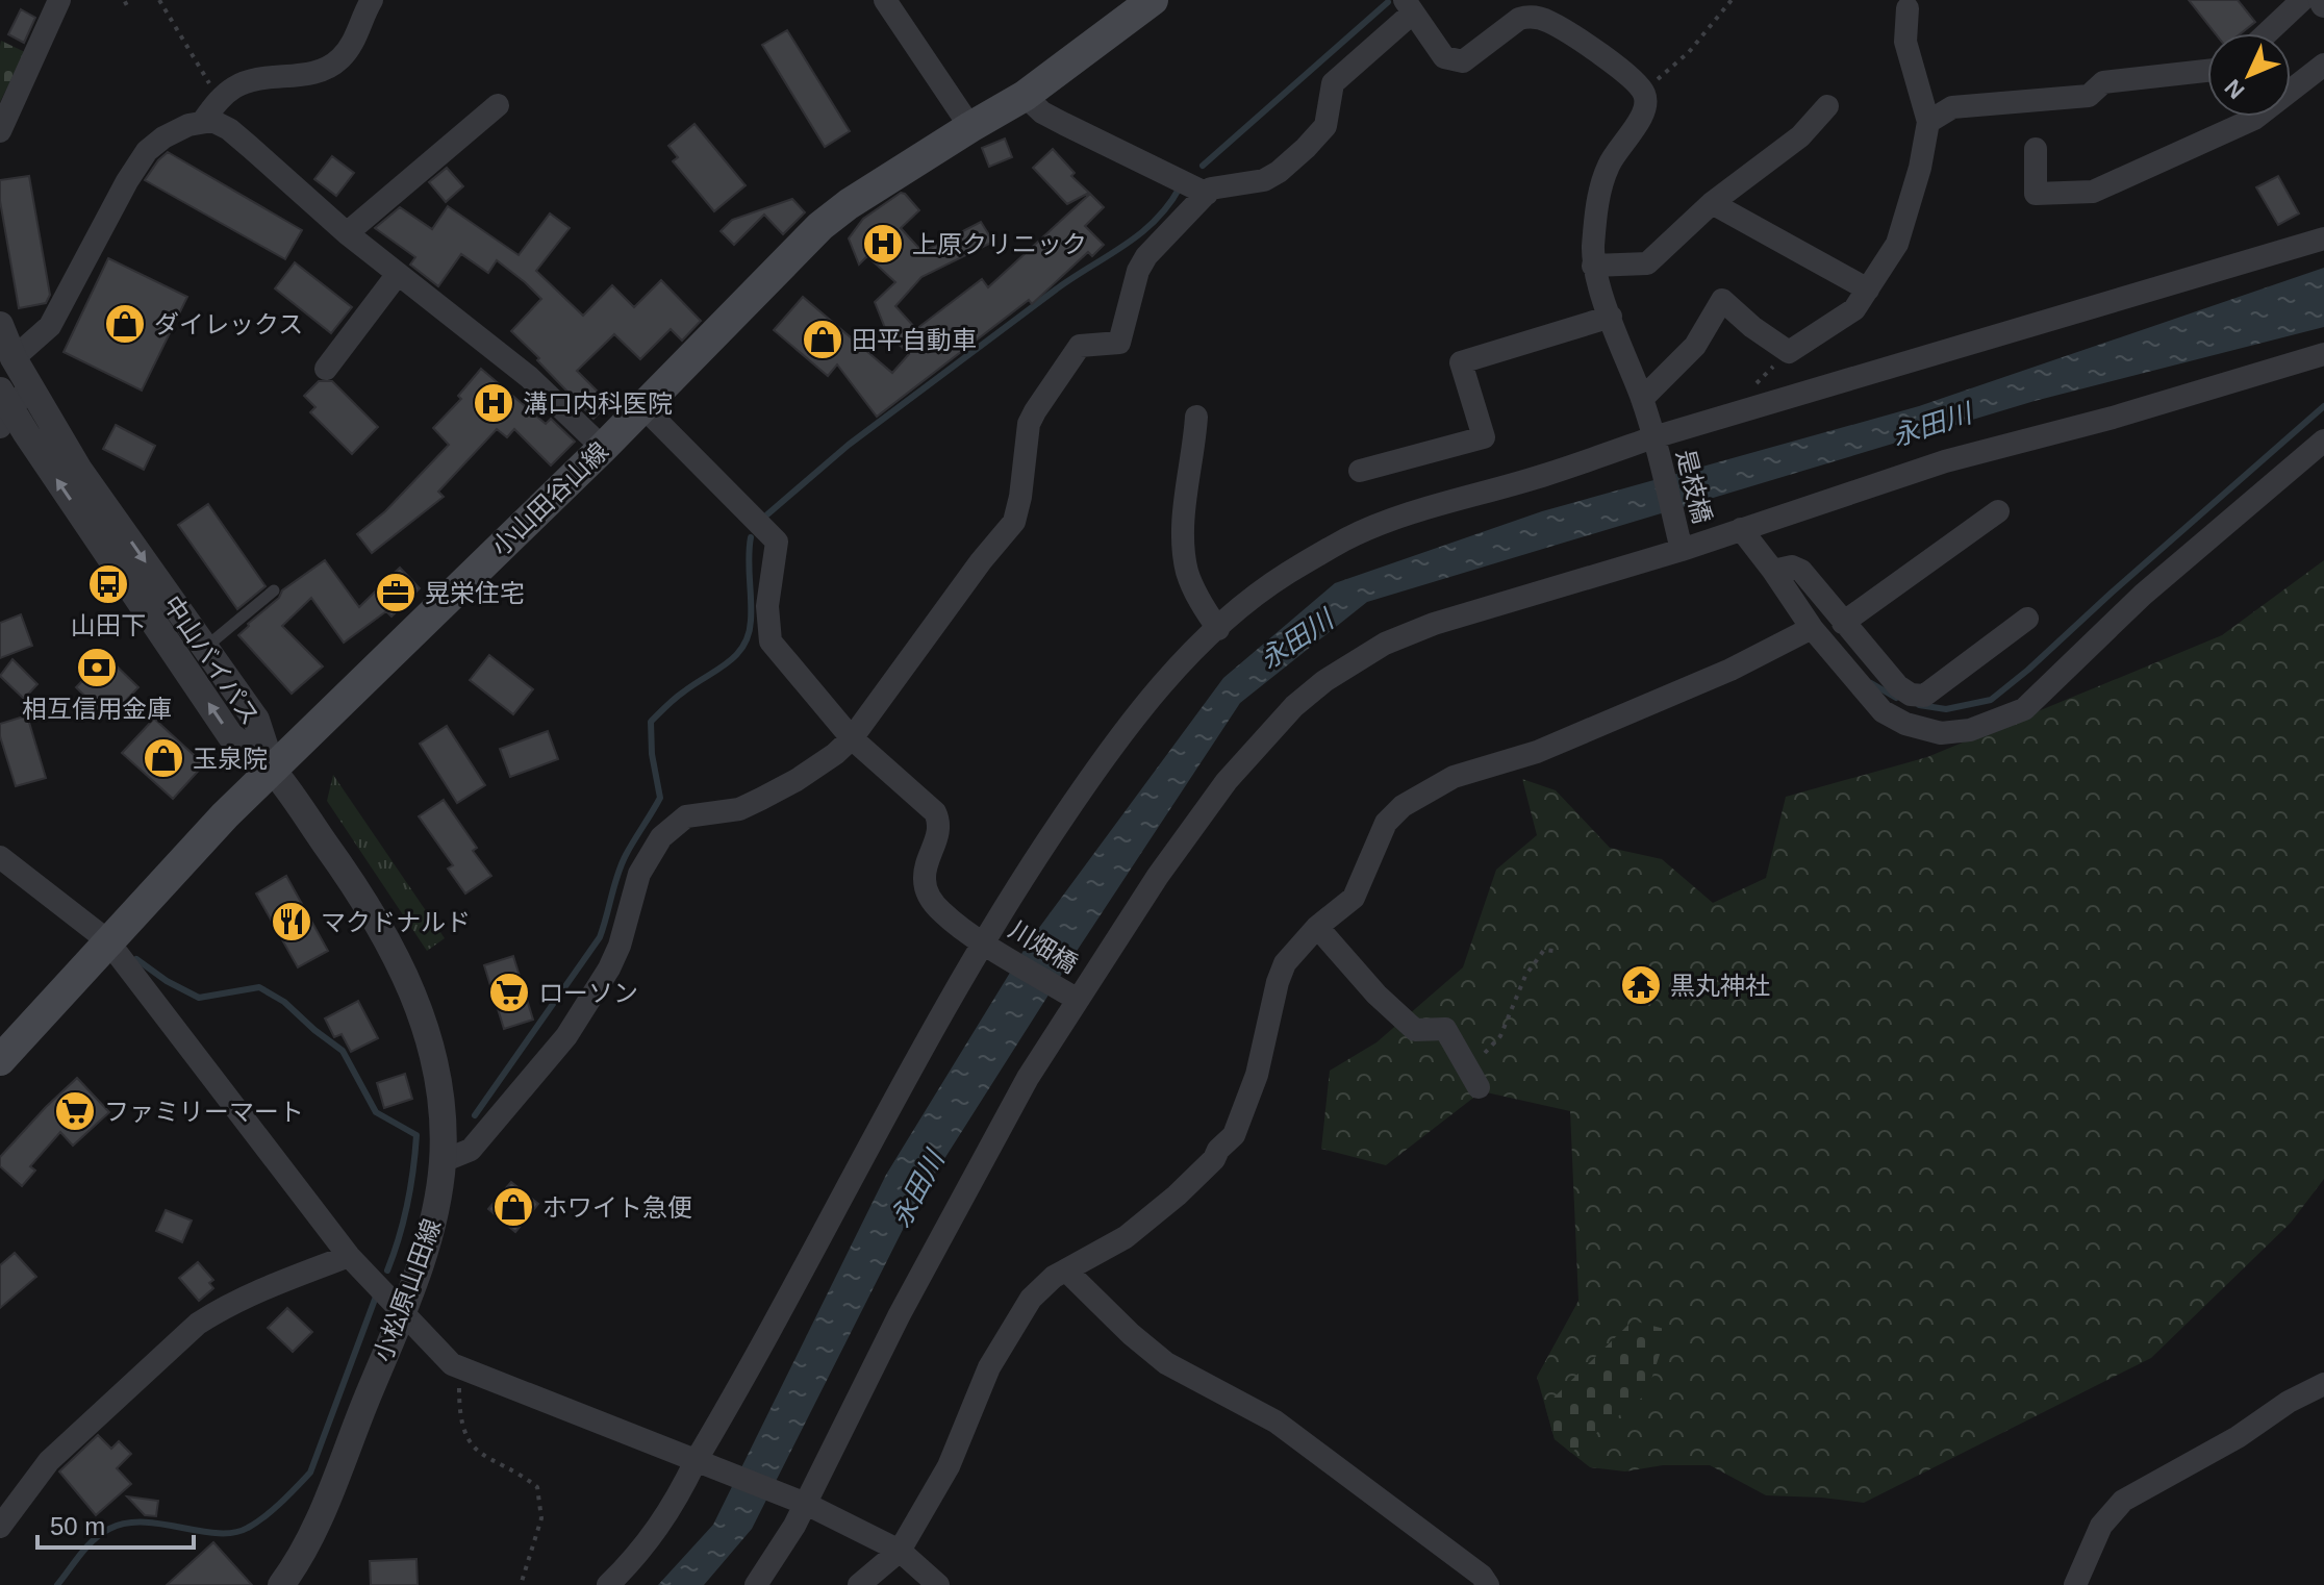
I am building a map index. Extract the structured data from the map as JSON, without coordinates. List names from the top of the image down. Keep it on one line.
{"streets":{"main road":["小山田谷山線"],"street":["是枝橋","中山バイパス","川畑橋","小松原山田線"]},"crossings":[["小山田谷山線","中山バイパス"],["小山田谷山線","小松原山田線"],["中山バイパス","小松原山田線"]],"water":["永田川"],"places":{"hospital":["上原クリニック","溝口内科医院"],"shop":["ダイレックス","田平自動車","玉泉院","ホワイト急便"],"bus stop":["山田下"],"office":["晃栄住宅"],"bank":["相互信用金庫"],"restaurant":["マクドナルド"],"temple":["黒丸神社"],"supermarket":["ローソン","ファミリーマート"]},"scale_bar":"50 m","north":"bottom left"}
